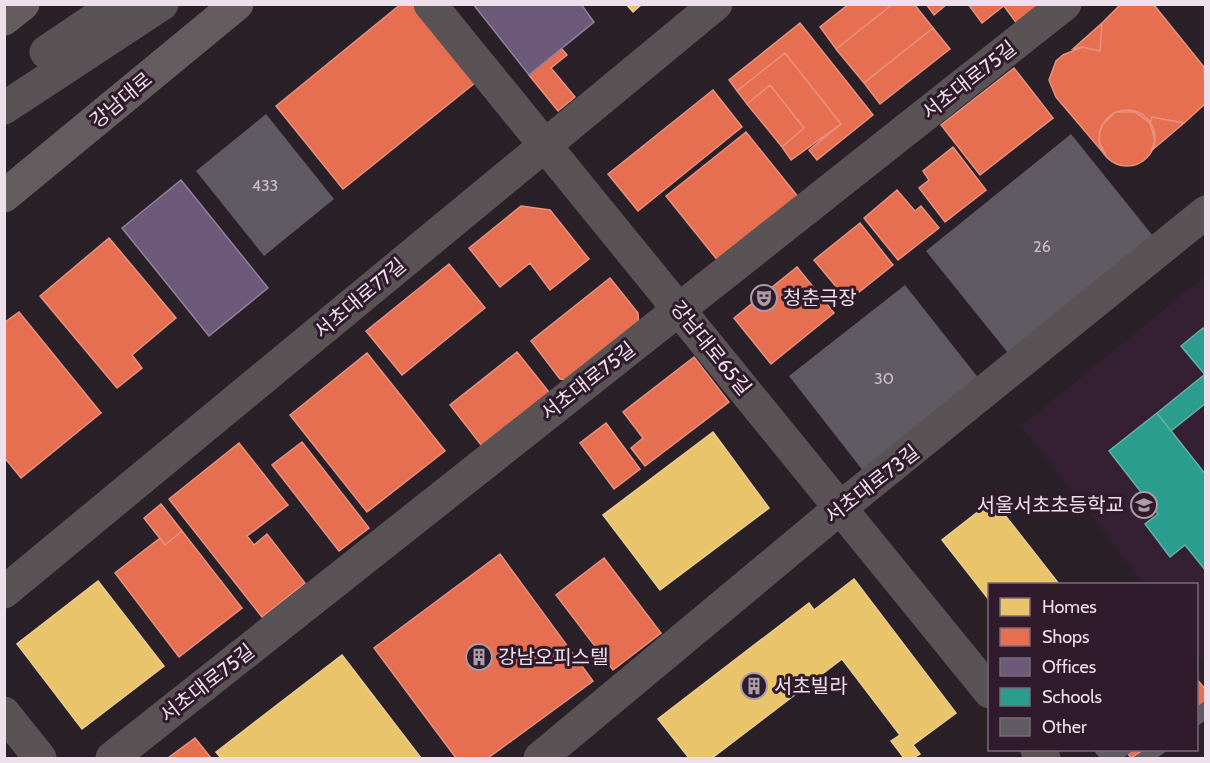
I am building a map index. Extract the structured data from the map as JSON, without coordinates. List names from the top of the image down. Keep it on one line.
{"streets":{"main road":["강남대로"],"street":["서초대로75길","서초대로77길","강남대로65길","서초대로73길"]},"crossings":[["서초대로75길","강남대로65길"],["서초대로77길","강남대로65길"],["강남대로65길","서초대로73길"]],"places":{"theatre":["청춘극장"],"school or university":["서울서초초등학교"],"building":["강남오피스텔","서초빌라"]},"house_numbers":["433","26","30"],"legend":["Homes","Shops","Offices","Schools","Other"]}
